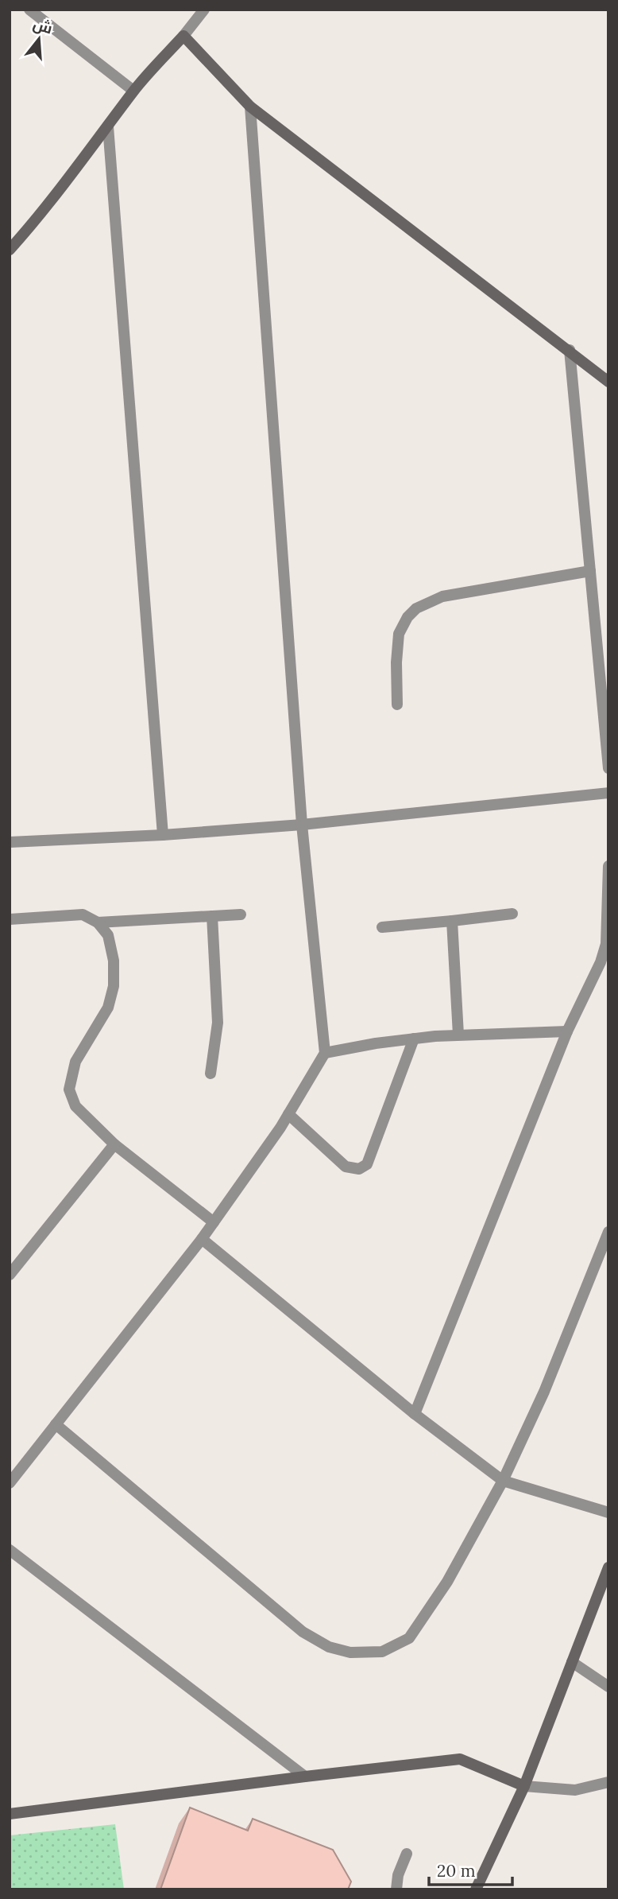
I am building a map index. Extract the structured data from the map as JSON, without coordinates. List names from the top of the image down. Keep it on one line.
{"scale_bar":"20 m","north":"top"}
